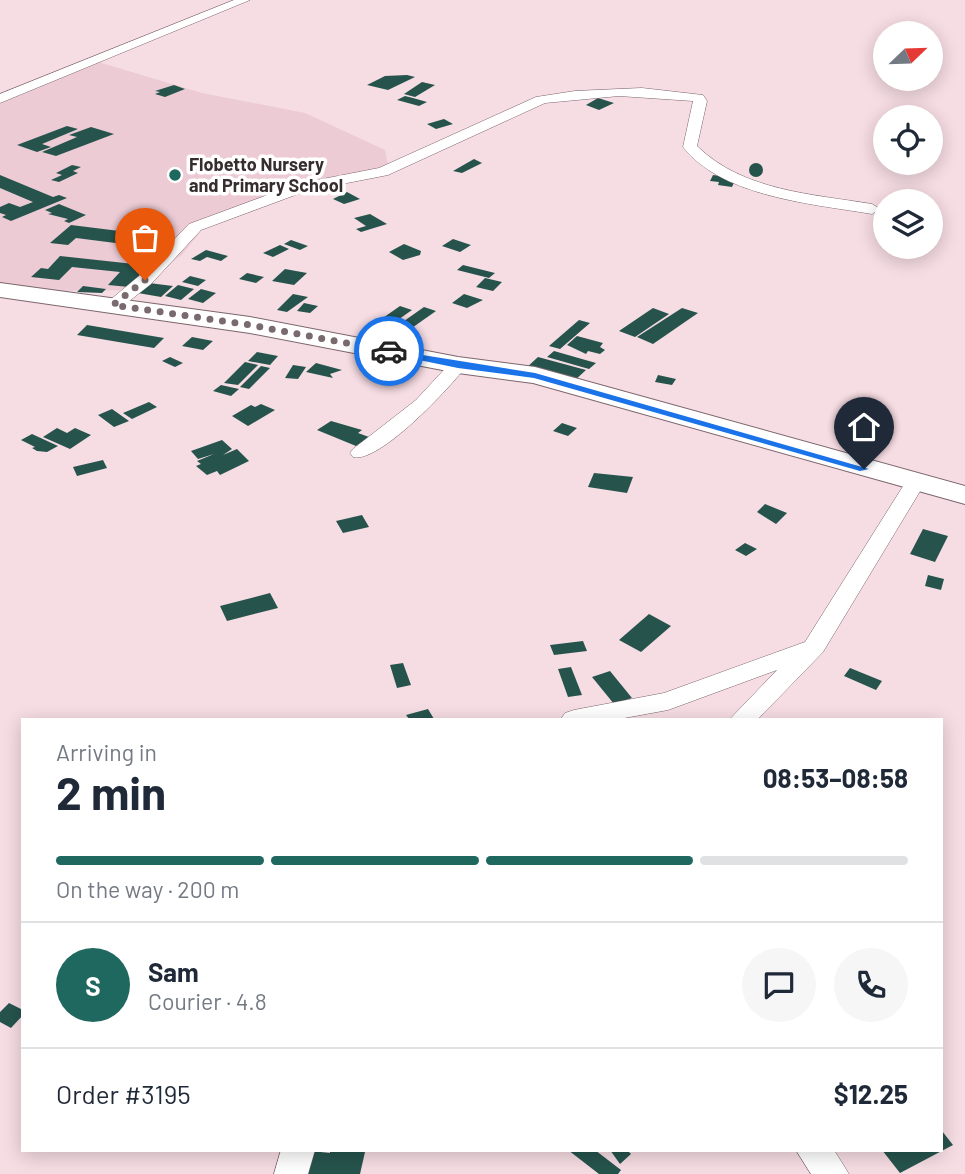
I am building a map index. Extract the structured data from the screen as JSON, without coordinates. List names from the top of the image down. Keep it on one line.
{"places":["Flobetto Nursery and Primary School"],"north":"top right","page":{"heading":["2 min","Arriving in","08:53–08:58"],"panel":["Sam","Courier · 4.8","Order #3195","$12.25"],"bar":"On the way · 200 m","round":"S"}}
